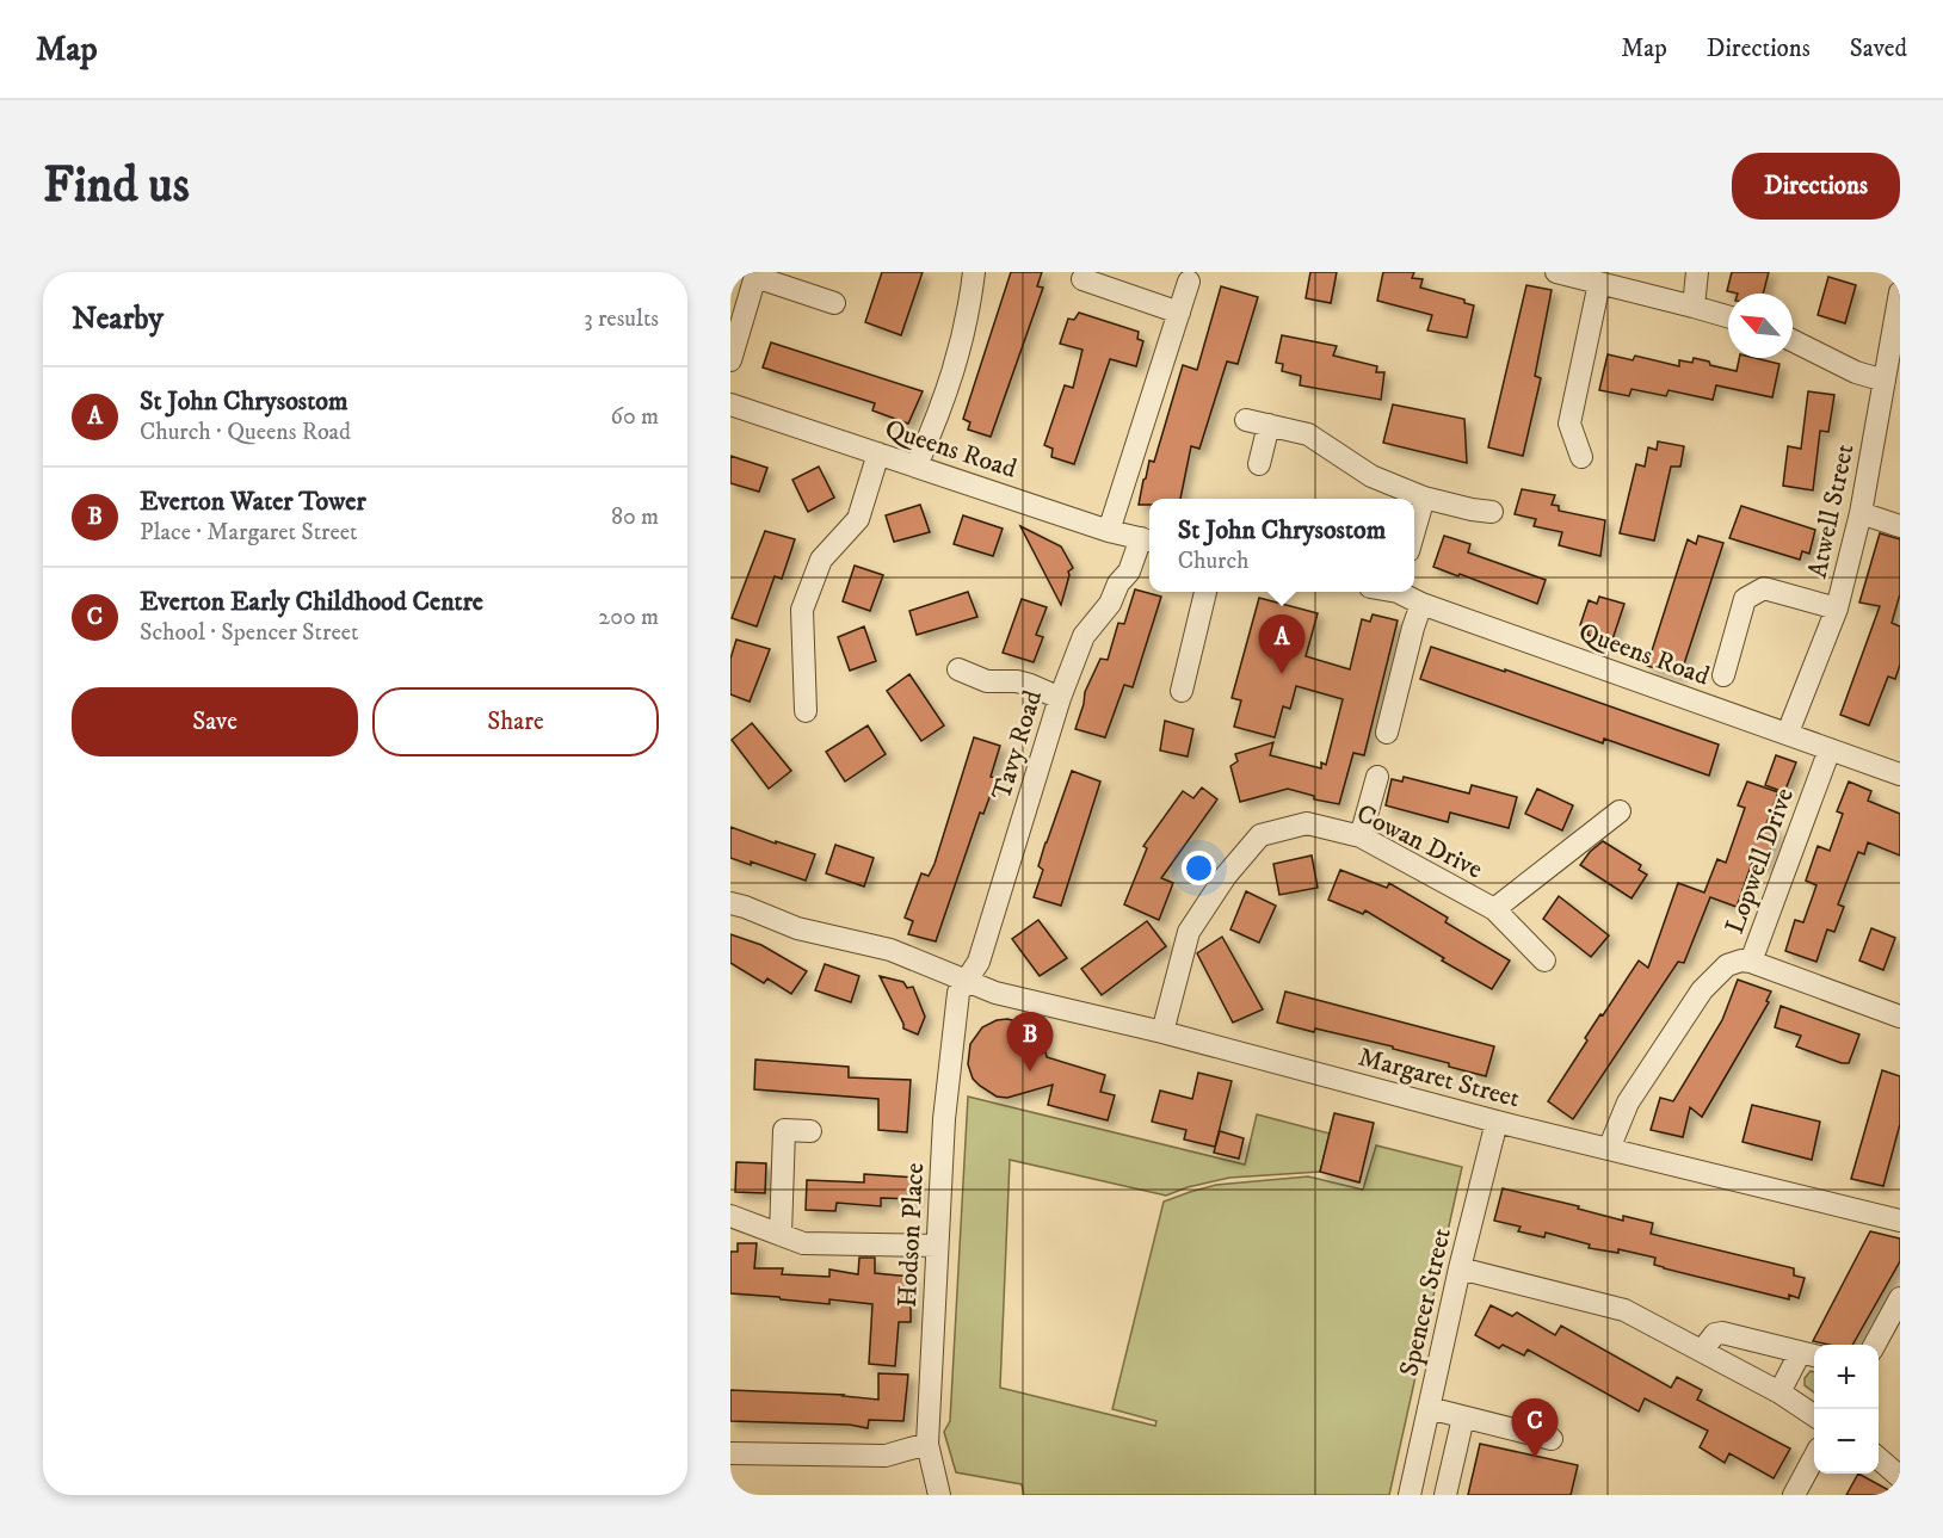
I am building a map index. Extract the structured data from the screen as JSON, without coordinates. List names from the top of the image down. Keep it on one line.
{"streets":{"street":["Queens Road","Atwell Street","Tavy Road","Cowan Drive","Lopwell Drive","Margaret Street","Hodson Place","Spencer Street"]},"crossings":[["Queens Road","Atwell Street"],["Queens Road","Tavy Road"],["Queens Road","Lopwell Drive"],["Tavy Road","Margaret Street"],["Tavy Road","Hodson Place"],["Cowan Drive","Margaret Street"],["Lopwell Drive","Margaret Street"],["Margaret Street","Hodson Place"],["Margaret Street","Spencer Street"]],"north":"top left","page":{"header":"Map","nav":["Map","Directions","Saved"],"buttons":["Directions",["Save","Share"]],"title":"Find us","heading":["Nearby","3 results"],"list":[{"mark":"A","name":"St John Chrysostom","note":"Church · Queens Road","value":"60 m"},{"mark":"B","name":"Everton Water Tower","note":"Place · Margaret Street","value":"80 m"},{"mark":"C","name":"Everton Early Childhood Centre","note":"School · Spencer Street","value":"200 m"}],"popup":["St John Chrysostom","Church"],"pins":["A","B","C"],"map_buttons":["+","−"]}}
